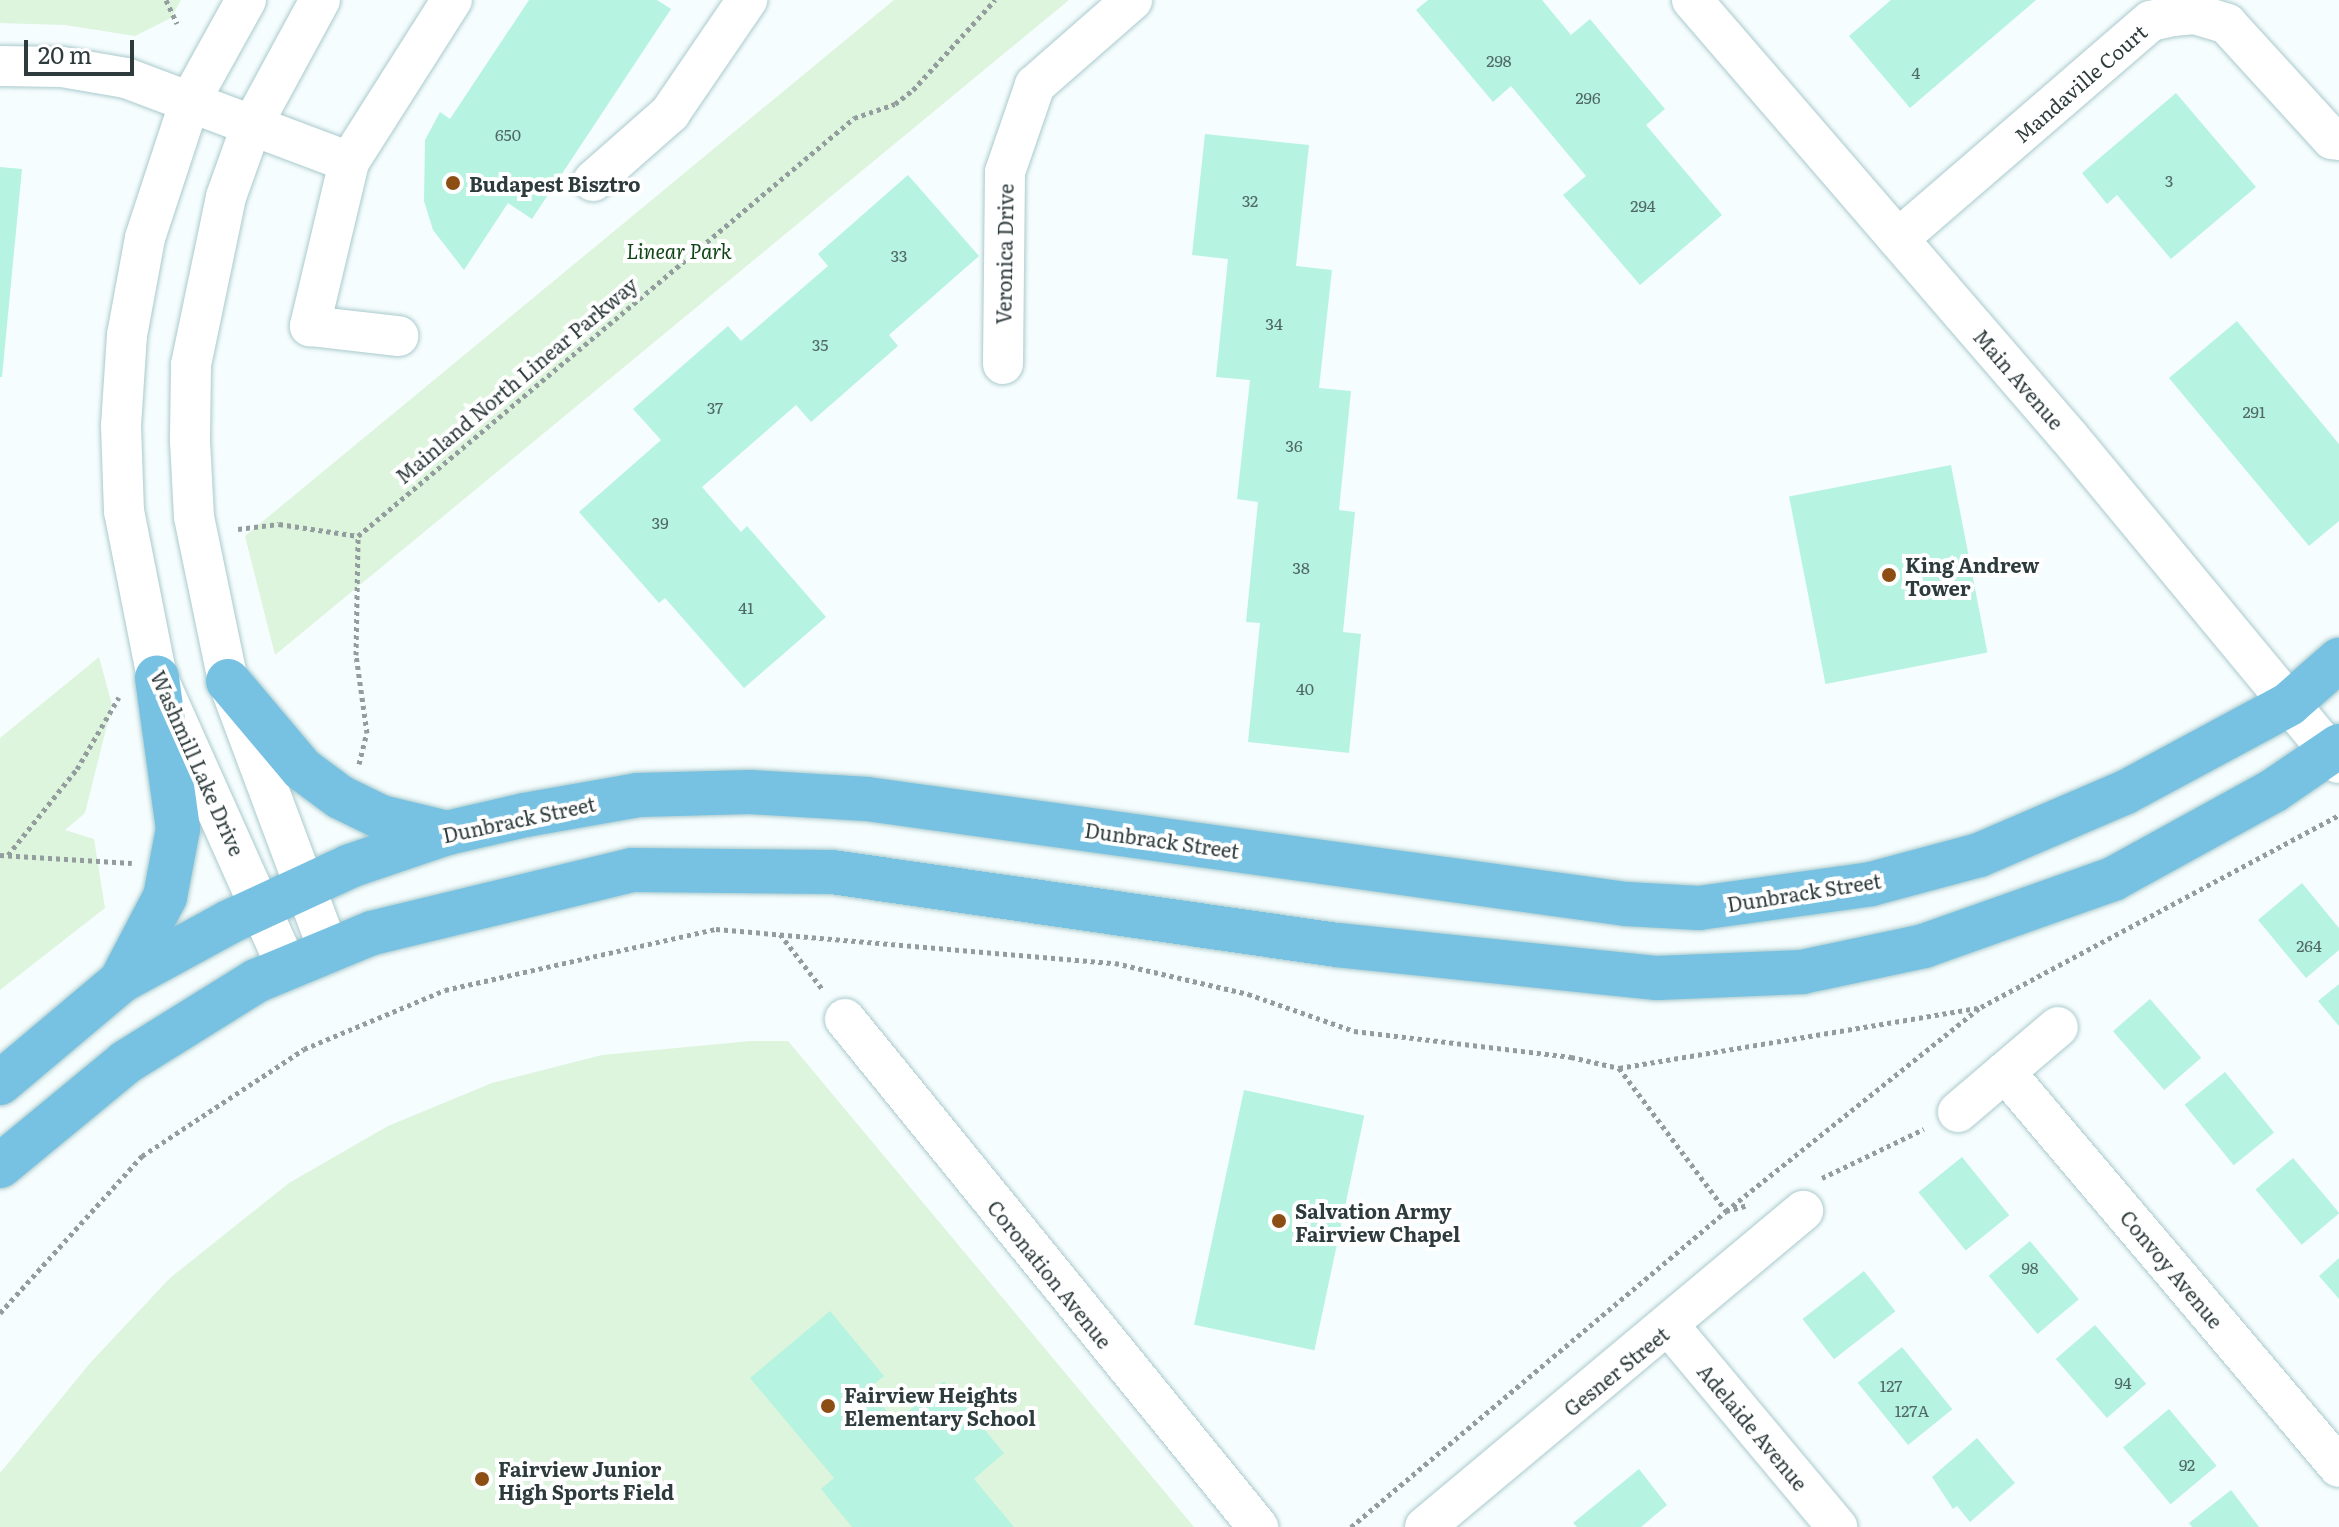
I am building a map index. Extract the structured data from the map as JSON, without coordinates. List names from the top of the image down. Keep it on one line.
{"streets":{"main road":["Dunbrack Street"],"street":["Mandaville Court","Veronica Drive","Main Avenue","Washmill Lake Drive","Convoy Avenue","Coronation Avenue","Gesner Street","Adelaide Avenue"],"path":["Mainland North Linear Parkway"]},"crossings":[["Mandaville Court","Main Avenue"],["Main Avenue","Dunbrack Street"],["Washmill Lake Drive","Dunbrack Street"],["Gesner Street","Adelaide Avenue"]],"parks":["Linear Park"],"places":["Budapest Bisztro","King Andrew Tower","Salvation Army Fairview Chapel","Fairview Heights Elementary School","Fairview Junior High Sports Field"],"house_numbers":["298","4","296","650","3","32","294","33","34","35","37","291","36","39","38","41","40","264","98","94","127","127A","92"],"scale_bar":"20 m"}
